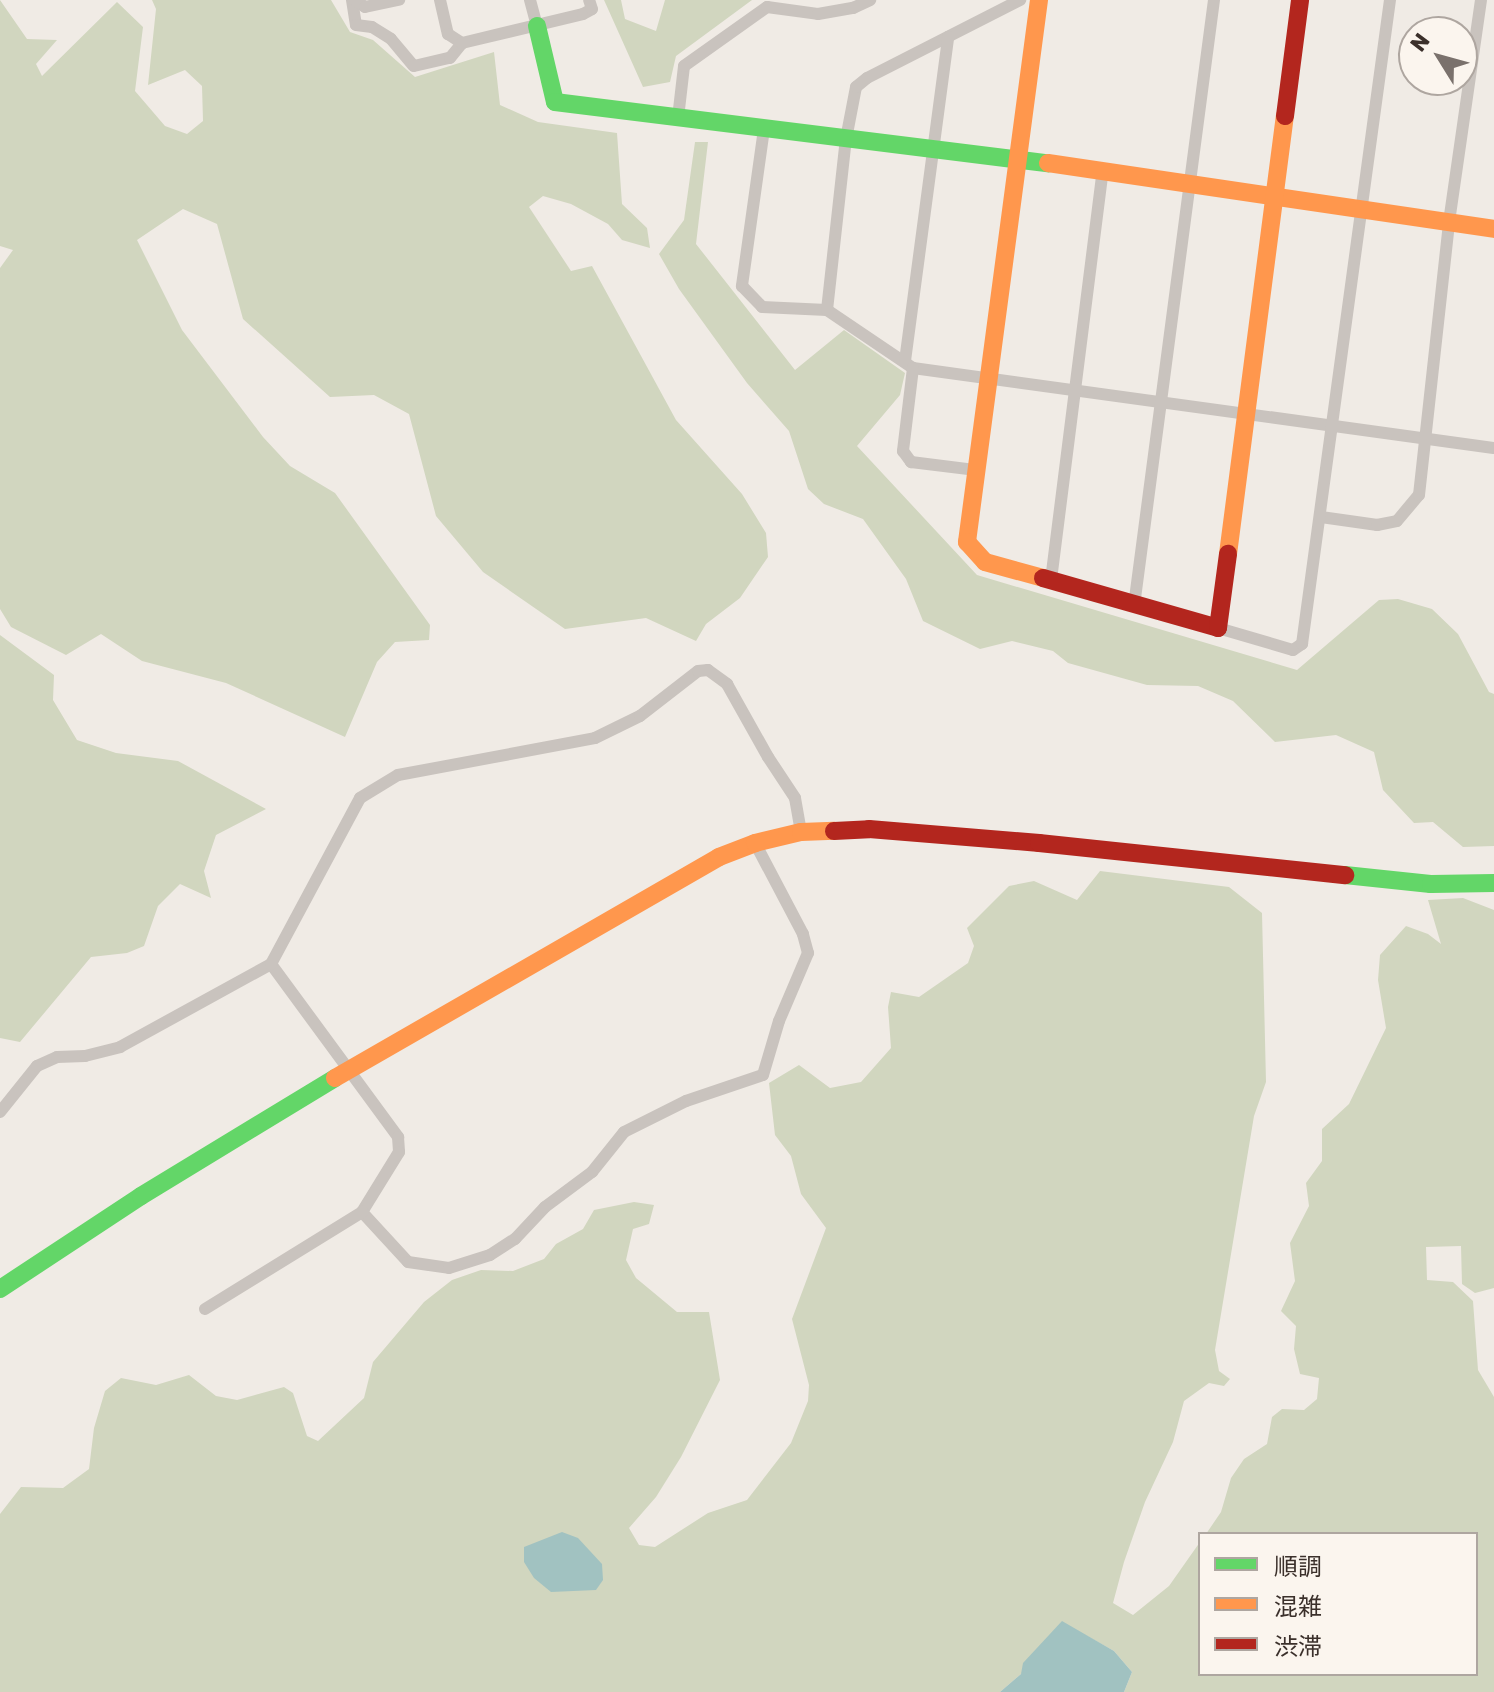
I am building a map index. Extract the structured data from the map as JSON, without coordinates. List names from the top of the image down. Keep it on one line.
{"legend":["順調","混雑","渋滞"],"north":"top left"}
